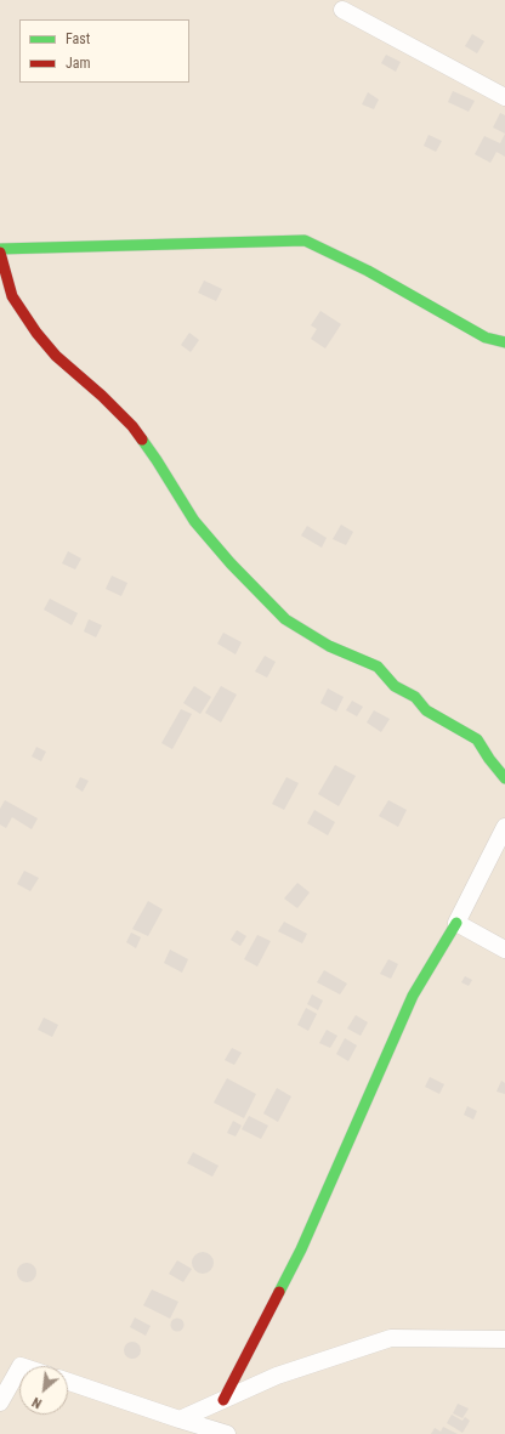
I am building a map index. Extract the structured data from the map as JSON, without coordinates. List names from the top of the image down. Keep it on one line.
{"legend":["Fast","Jam"],"north":"bottom left"}
